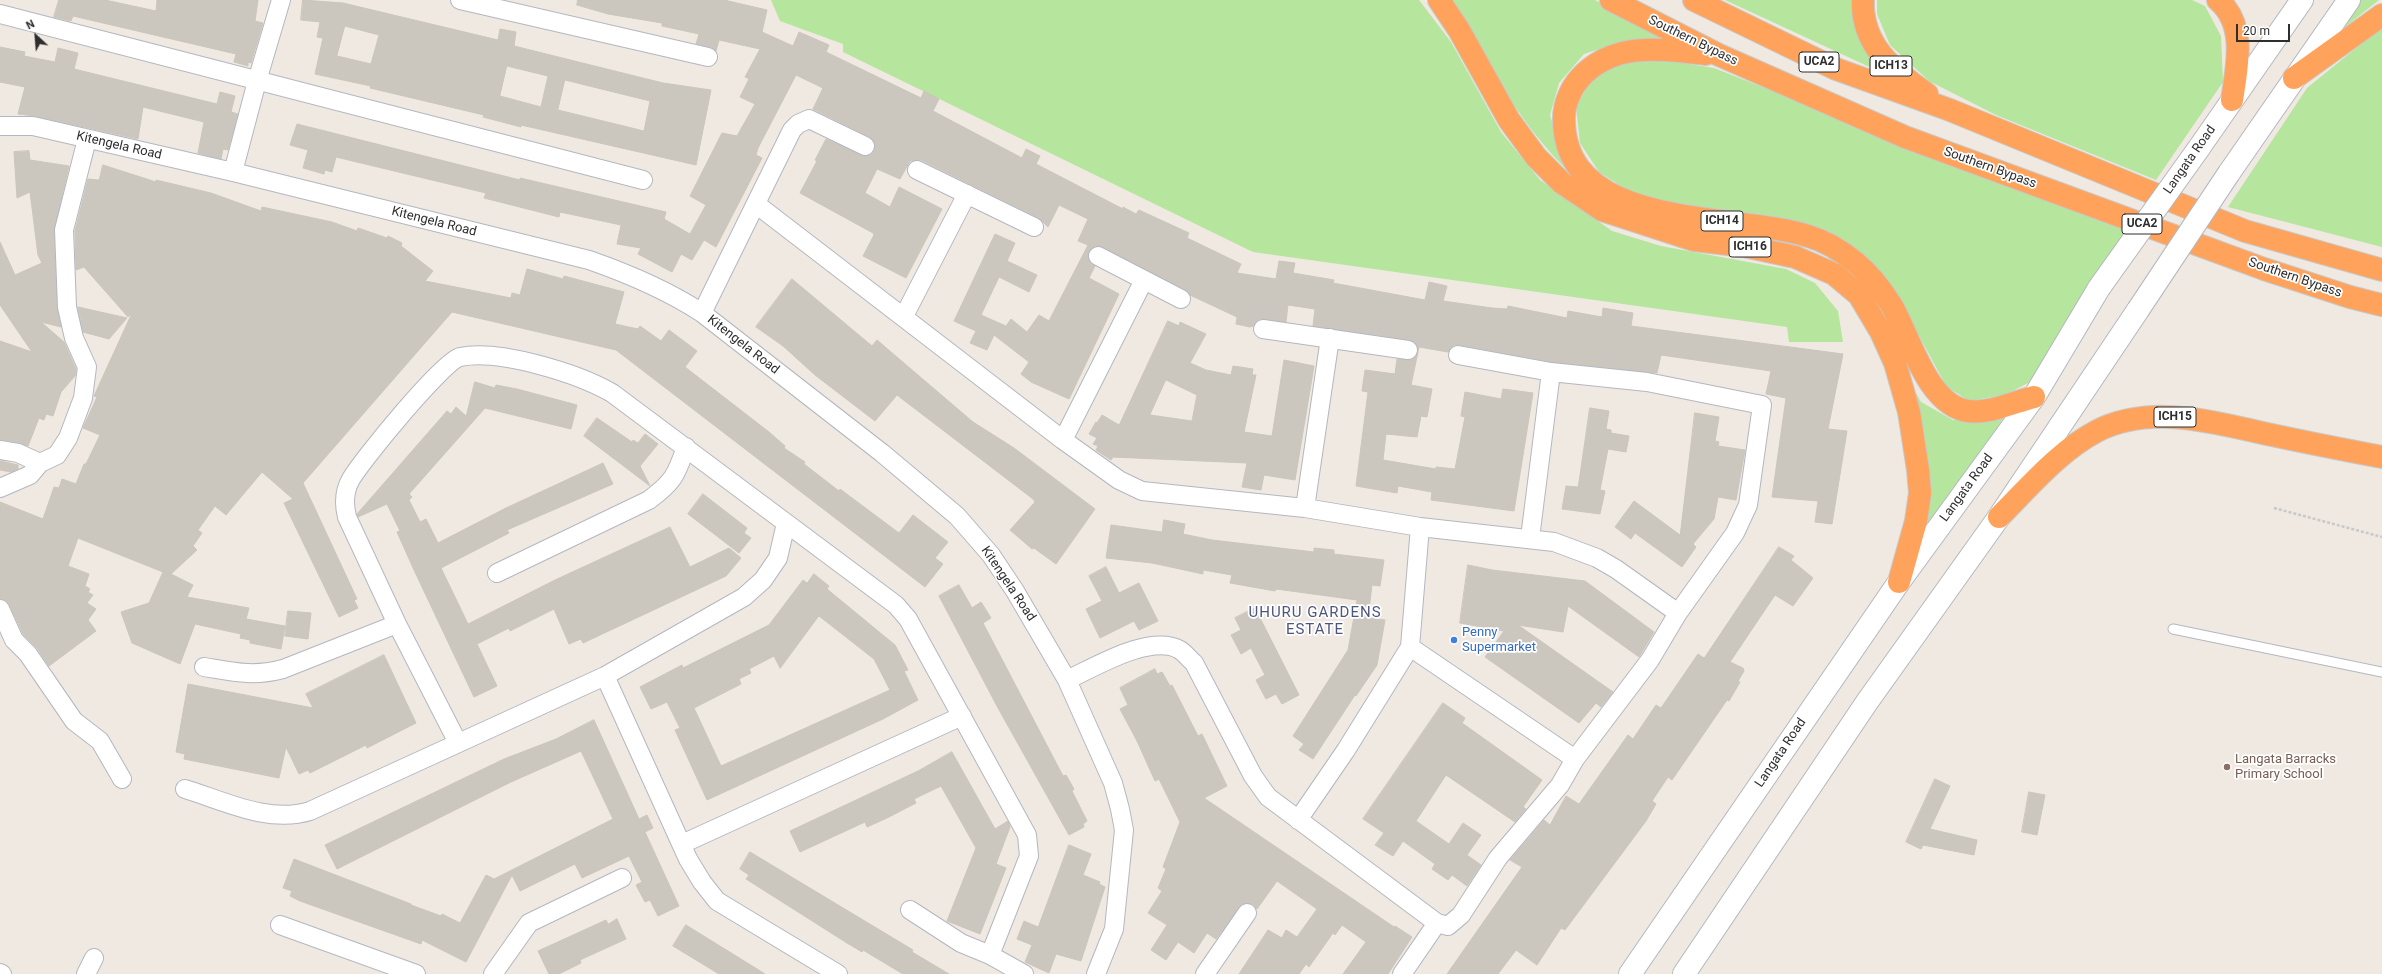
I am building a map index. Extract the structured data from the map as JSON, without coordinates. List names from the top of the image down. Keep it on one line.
{"streets":{"highway":["Southern Bypass","UCA2","ICH13","ICH14","ICH16","ICH15"],"main road":["Langata Road"],"street":["Kitengela Road"]},"crossings":[["Southern Bypass","ICH14"],["UCA2","ICH13"],["Langata Road","ICH14"],["Langata Road","ICH16"]],"districts":["UHURU GARDENS ESTATE"],"places":["Penny Supermarket","Langata Barracks Primary School"],"scale_bar":"20 m","north":"top left"}
